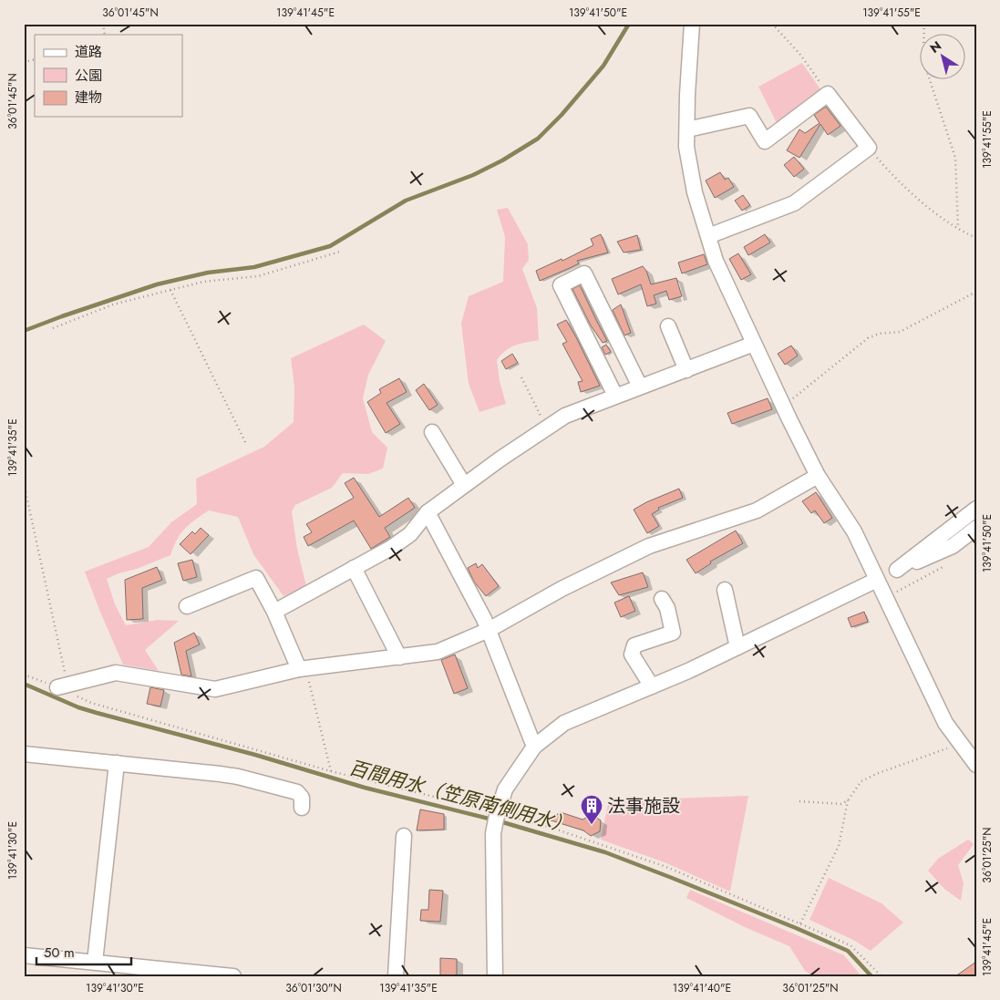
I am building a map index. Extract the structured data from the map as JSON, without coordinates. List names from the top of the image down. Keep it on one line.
{"water":["百間用水（笠原南側用水）"],"places":{"building":["法事施設"]},"legend":["道路","公園","建物"],"scale_bar":"50 m","north":"top left","coordinates":["36°01'45\"N","139°41'45\"E","139°41'50\"E","139°41'55\"E","139°41'35\"E","139°41'30\"E","36°01'25\"N","36°01'30\"N","139°41'40\"E"]}
